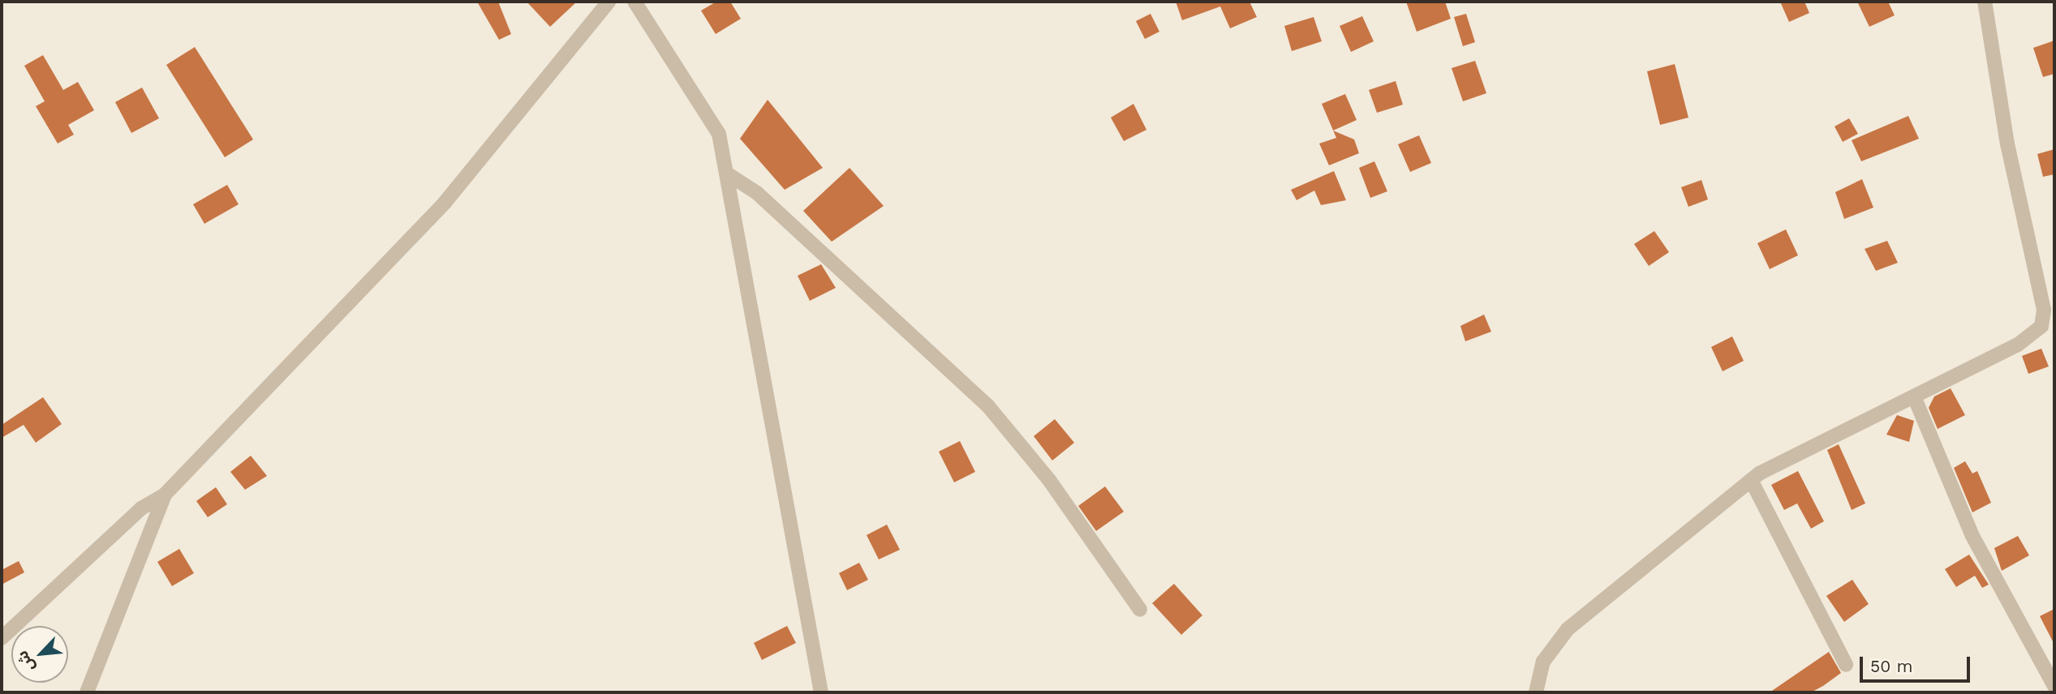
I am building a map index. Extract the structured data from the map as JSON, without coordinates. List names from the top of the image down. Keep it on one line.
{"scale_bar":"50 m","north":"bottom left"}
